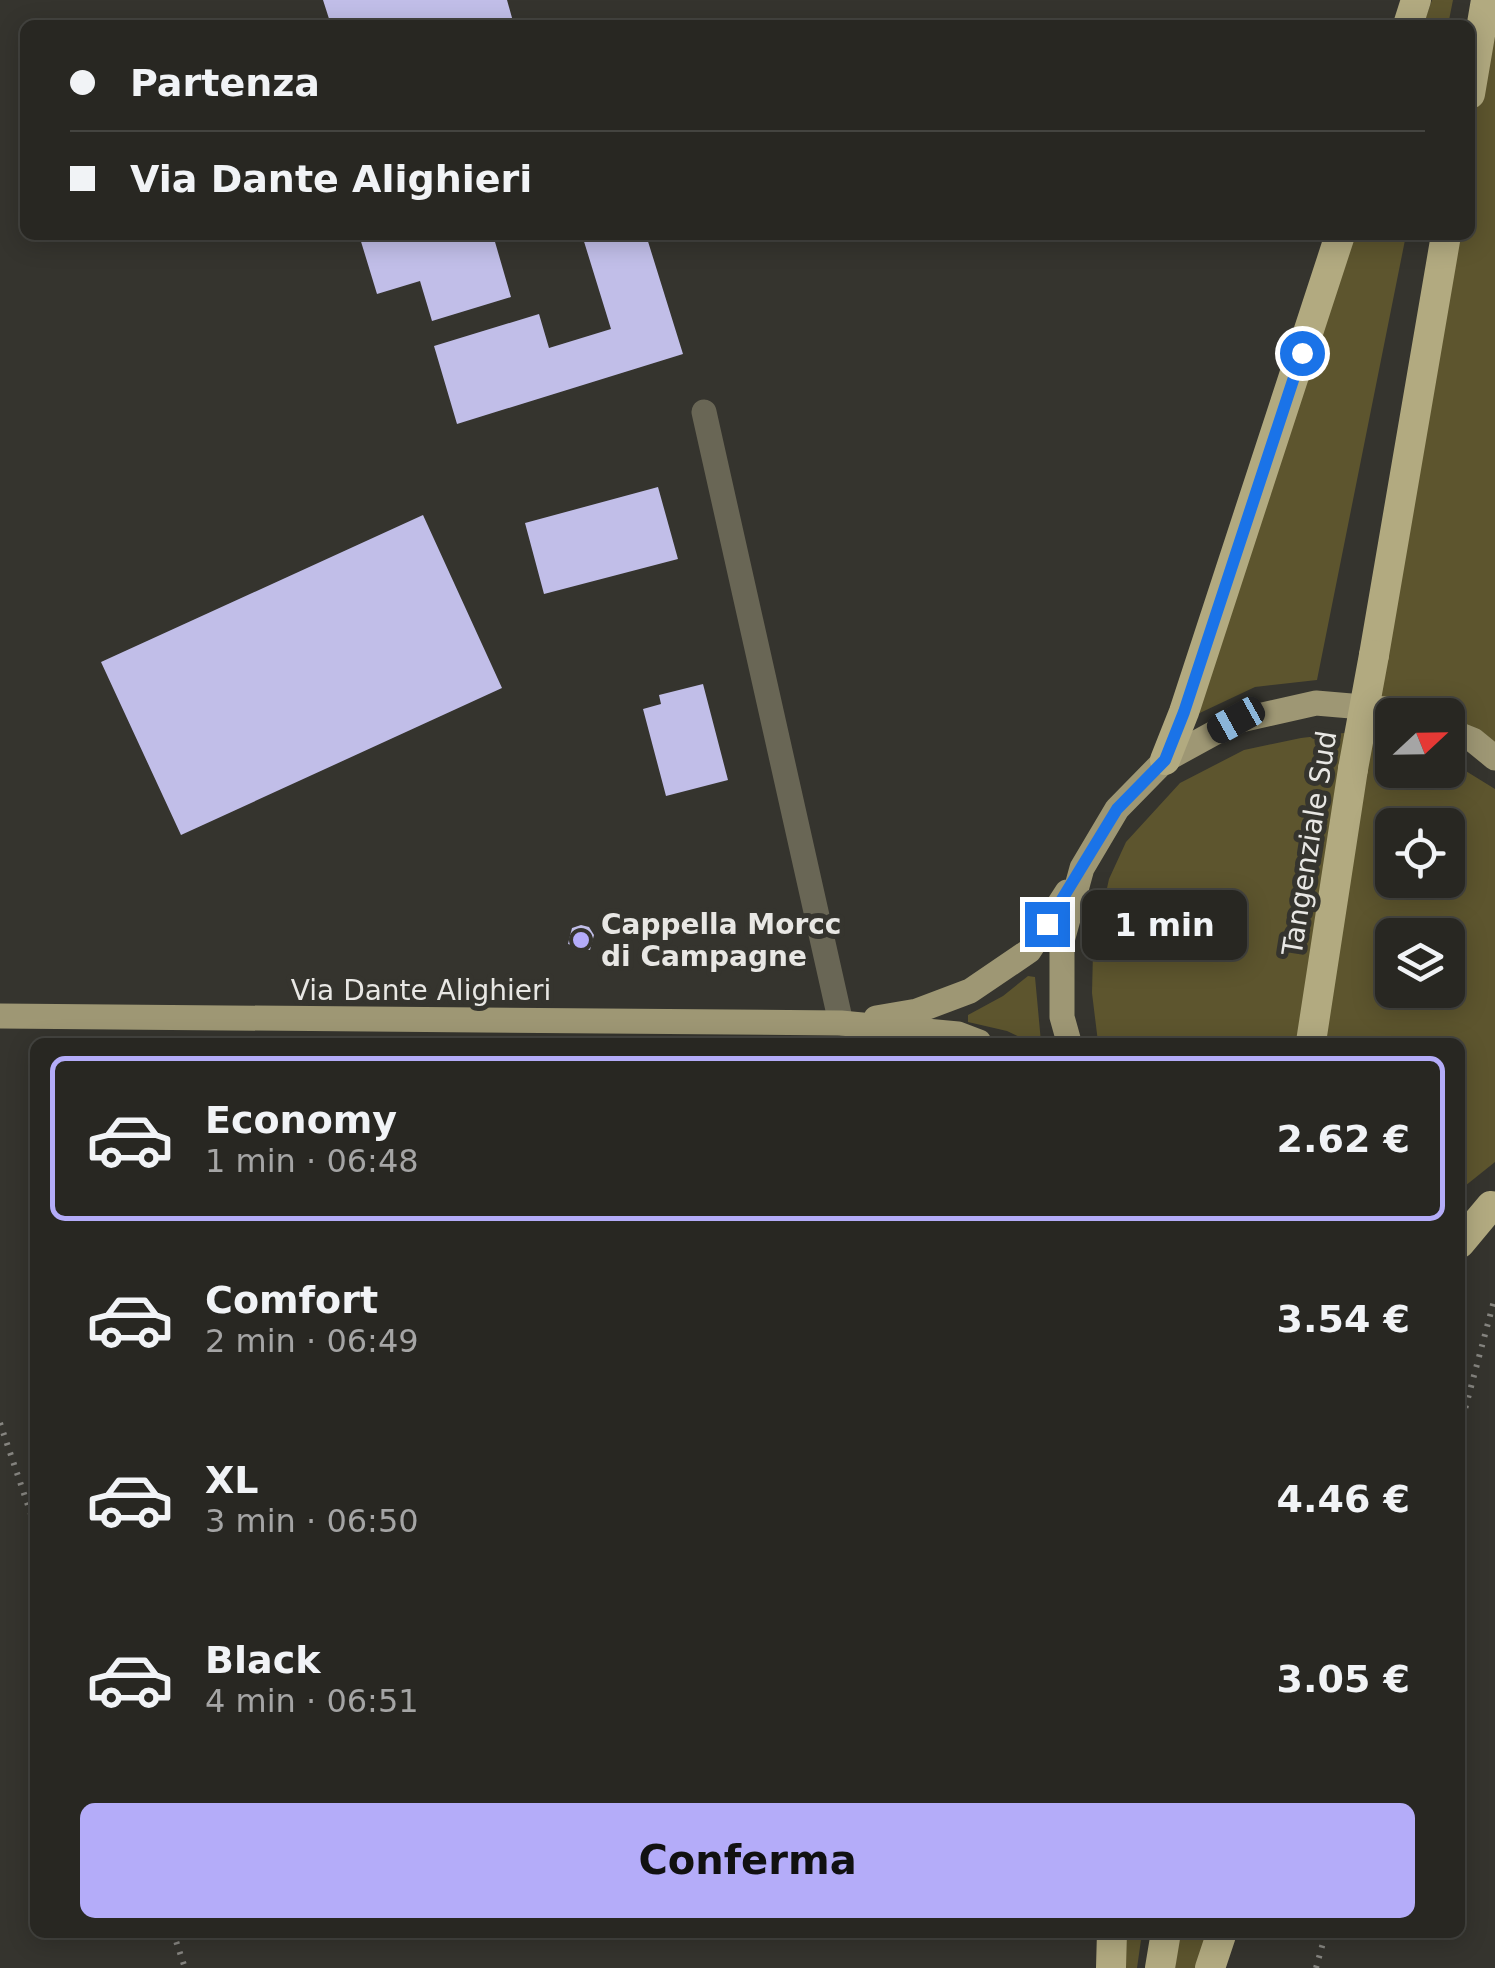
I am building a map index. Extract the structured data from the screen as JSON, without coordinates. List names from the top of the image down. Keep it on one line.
{"streets":{"highway":["Tangenziale Sud"],"main road":["Via Dante Alighieri"]},"places":["Cappella Morcc di Campagne"],"north":"right","page":{"banner":["Partenza","Via Dante Alighieri"],"bubble":"1 min","list":[{"name":"Economy","note":"1 min · 06:48","value":"2.62 €"},{"name":"Comfort","note":"2 min · 06:49","value":"3.54 €"},{"name":"XL","note":"3 min · 06:50","value":"4.46 €"},{"name":"Black","note":"4 min · 06:51","value":"3.05 €"}],"buttons":"Conferma"}}
